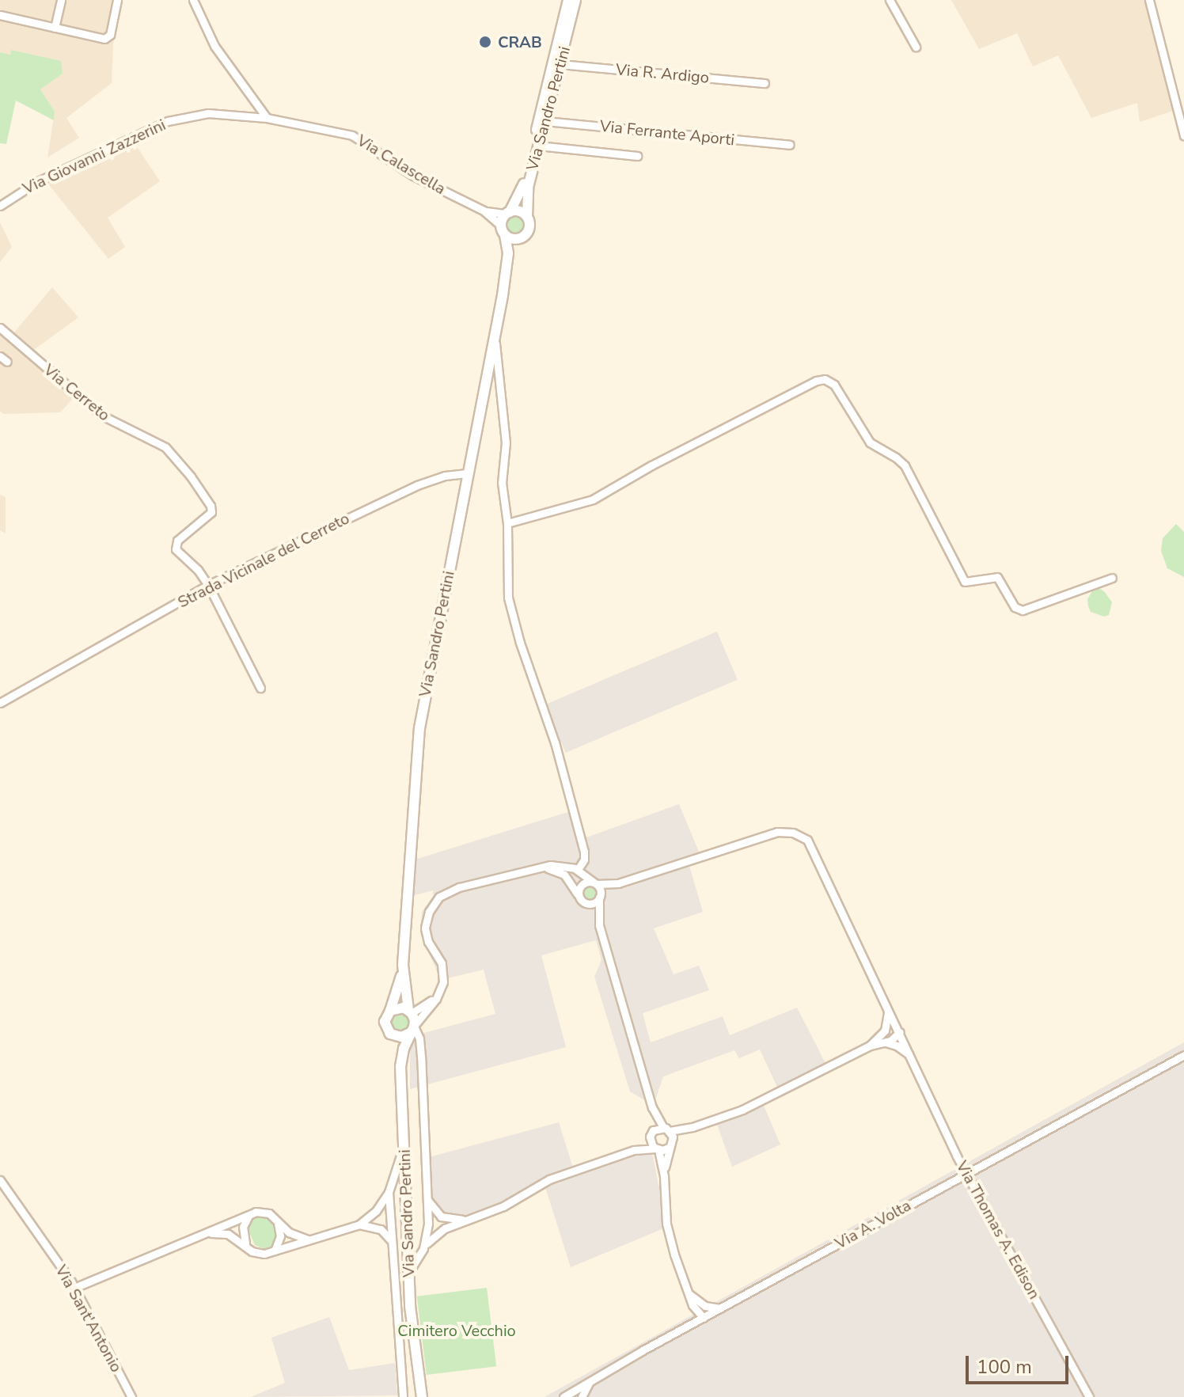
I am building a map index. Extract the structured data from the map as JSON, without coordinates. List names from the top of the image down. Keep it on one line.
{"streets":{"main road":["Via Sandro Pertini"],"street":["Via R. Ardigo","Via Ferrante Aporti","Via Giovanni Zazzerini","Via Calascella","Via Cerreto","Strada Vicinale del Cerreto","Via A. Volta","Via Thomas A. Edison","Via Sant'Antonio"]},"crossings":[["Via R. Ardigo","Via Sandro Pertini"],["Via Sandro Pertini","Via Ferrante Aporti"],["Via Sandro Pertini","Via Calascella"],["Via Sandro Pertini","Strada Vicinale del Cerreto"],["Via Giovanni Zazzerini","Via Calascella"],["Via Cerreto","Strada Vicinale del Cerreto"],["Via A. Volta","Via Thomas A. Edison"]],"parks":["Cimitero Vecchio"],"places":["CRAB"],"scale_bar":"100 m"}
